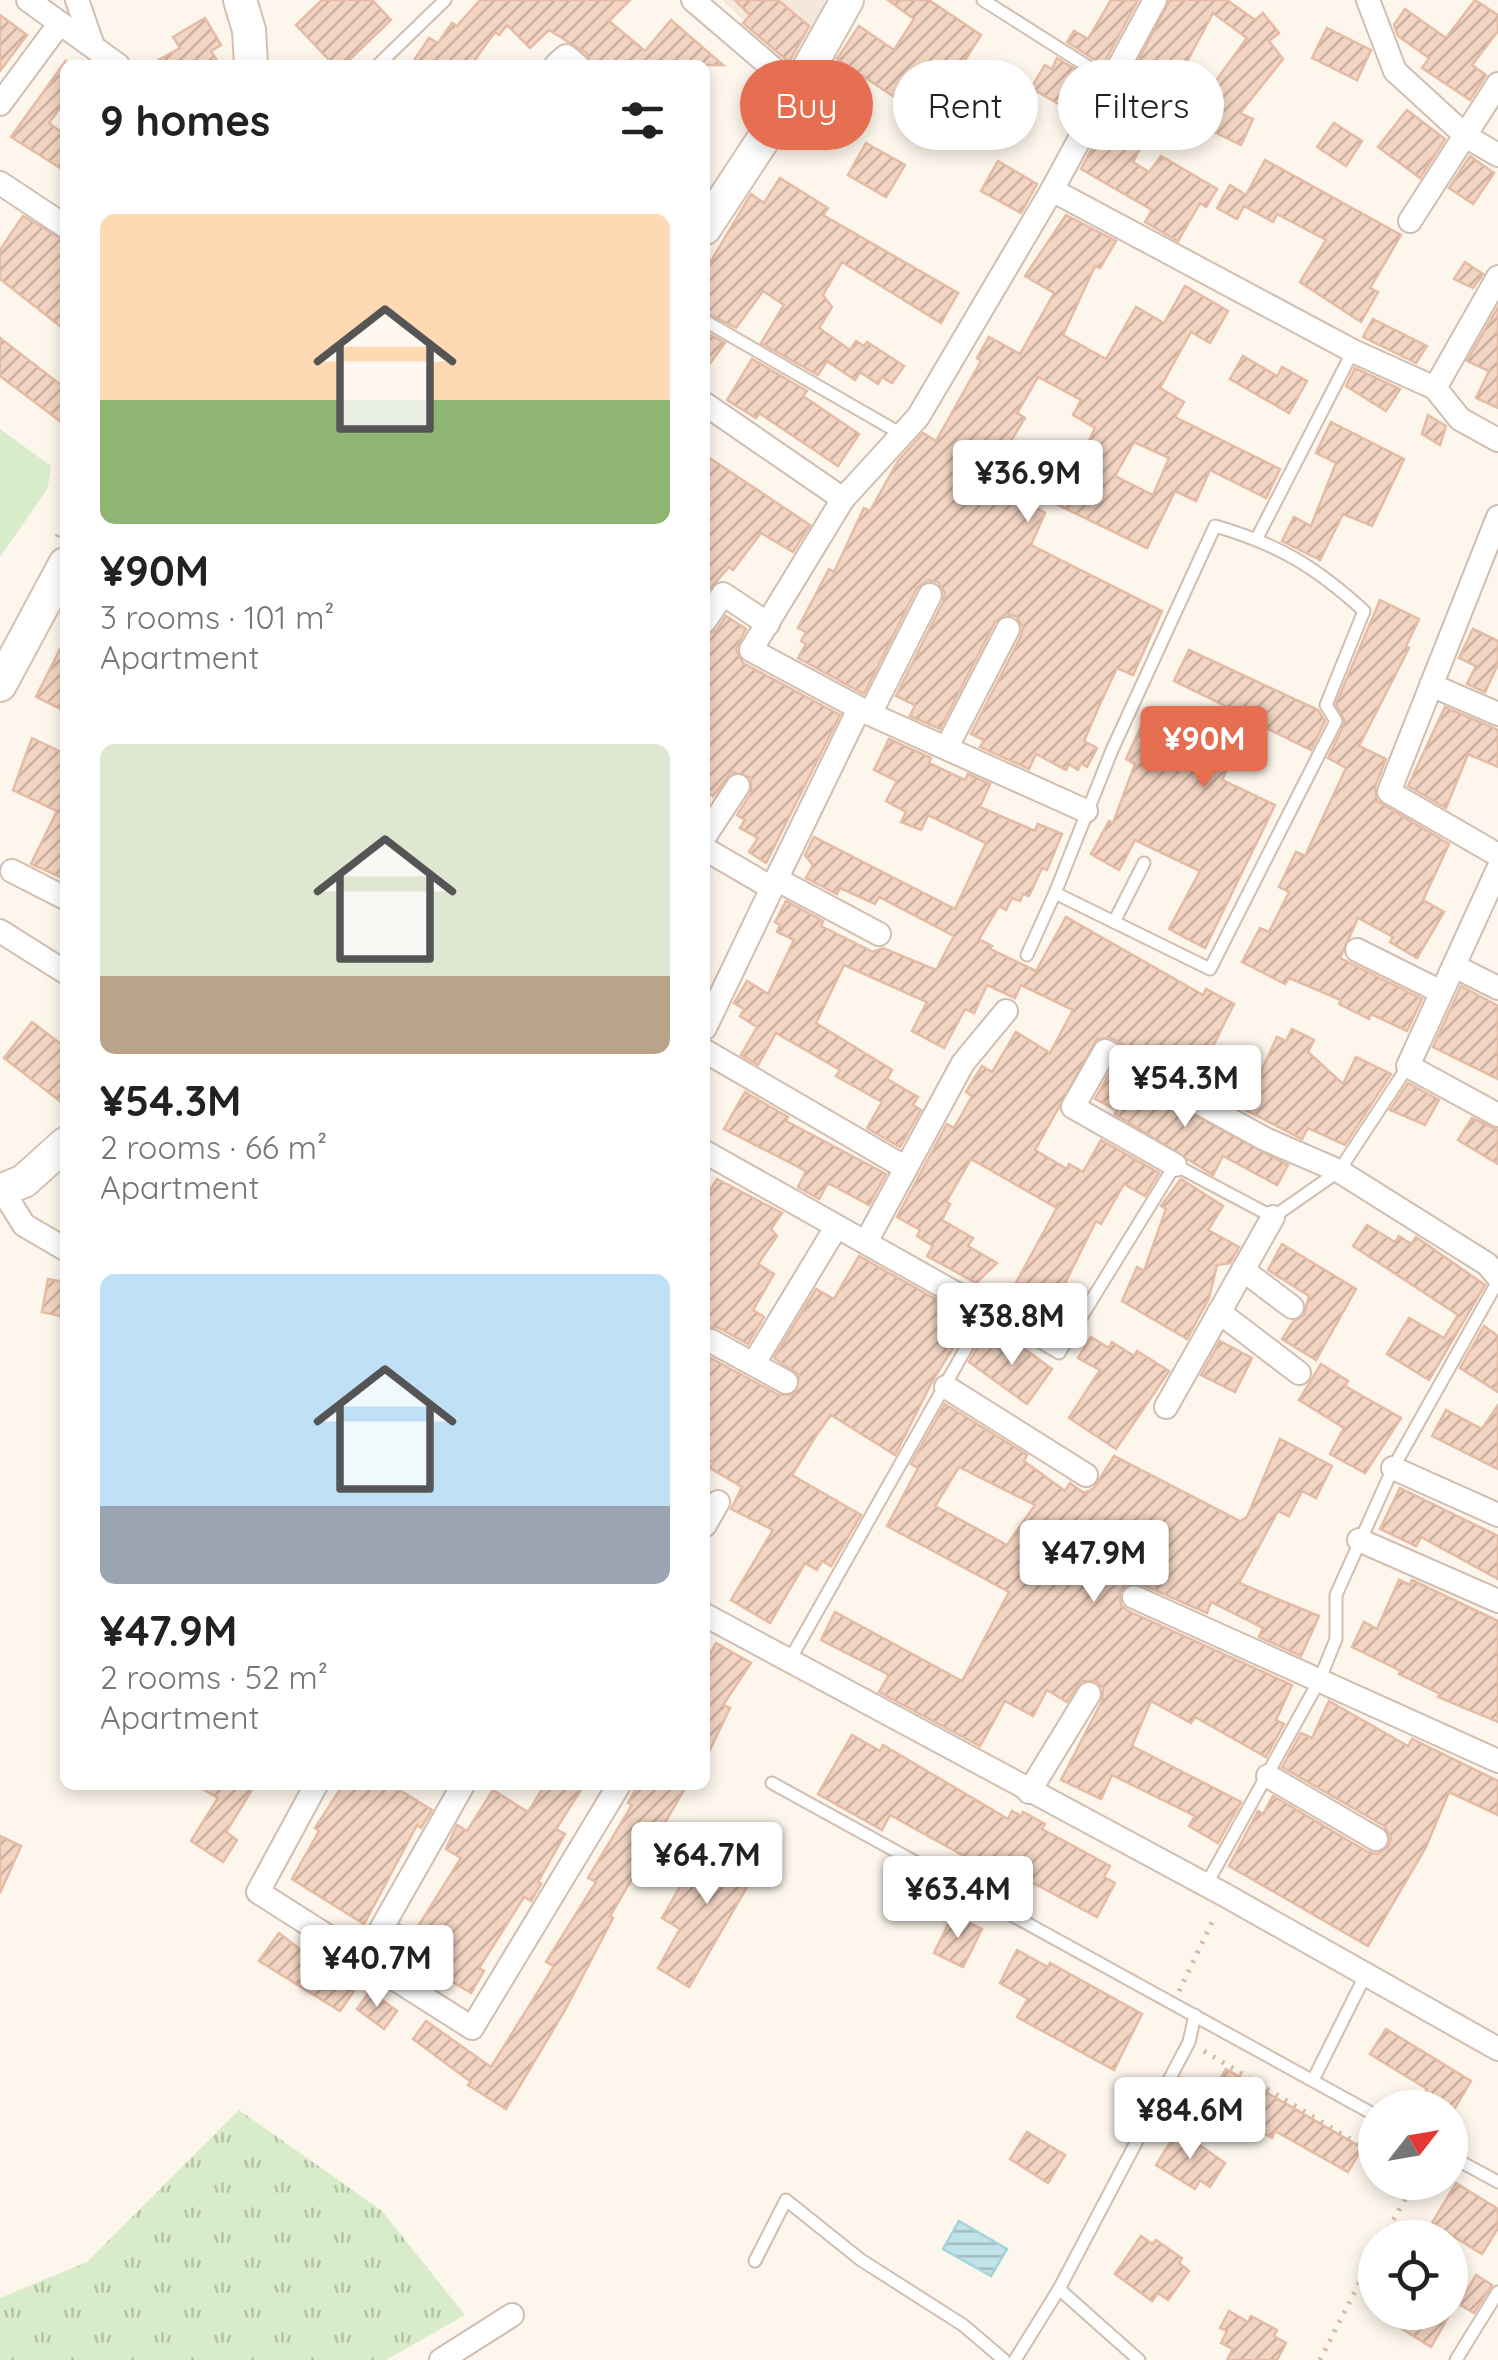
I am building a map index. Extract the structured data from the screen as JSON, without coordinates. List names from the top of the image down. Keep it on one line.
{"north":"top right","page":{"chip":["Buy","Rent","Filters"],"heading":"9 homes","list":[{"name":"¥90M","note":"3 rooms · 101 m² · Apartment"},{"name":"¥54.3M","note":"2 rooms · 66 m² · Apartment"},{"name":"¥47.9M","note":"2 rooms · 52 m² · Apartment"}],"price":["¥36.9M","¥90M","¥54.3M","¥38.8M","¥47.9M","¥64.7M","¥63.4M","¥40.7M","¥84.6M"]}}
